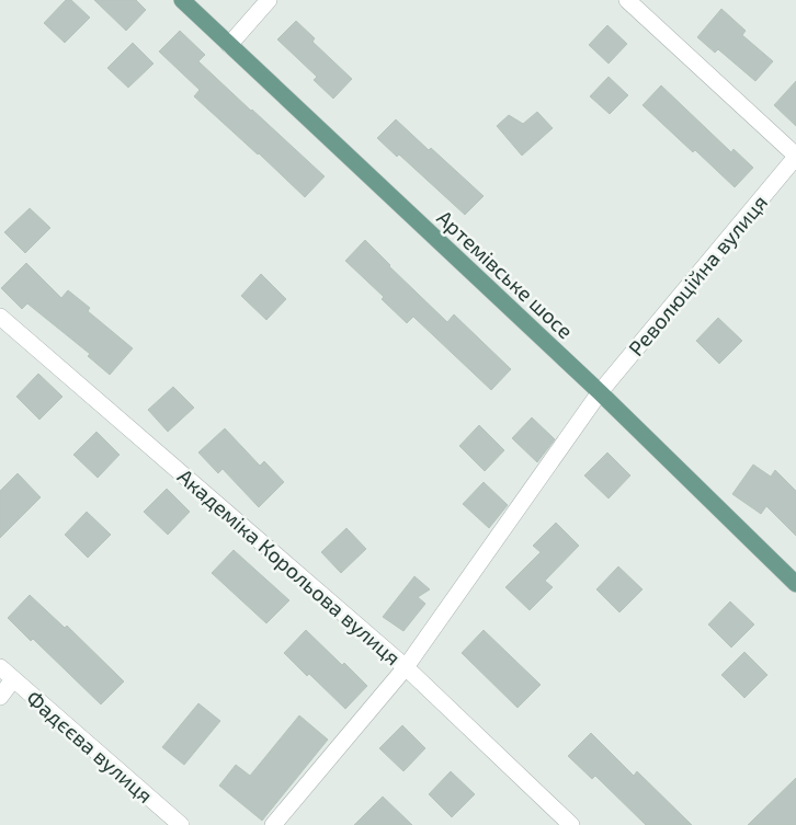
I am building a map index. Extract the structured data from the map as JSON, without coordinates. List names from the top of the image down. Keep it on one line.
{"streets":{"main road":["Артемівське шосе"],"street":["Революційна вулиця","Академіка Корольова вулиця","Фадєєва вулиця"]},"crossings":[["Артемівське шосе","Революційна вулиця"],["Революційна вулиця","Академіка Корольова вулиця"]]}
